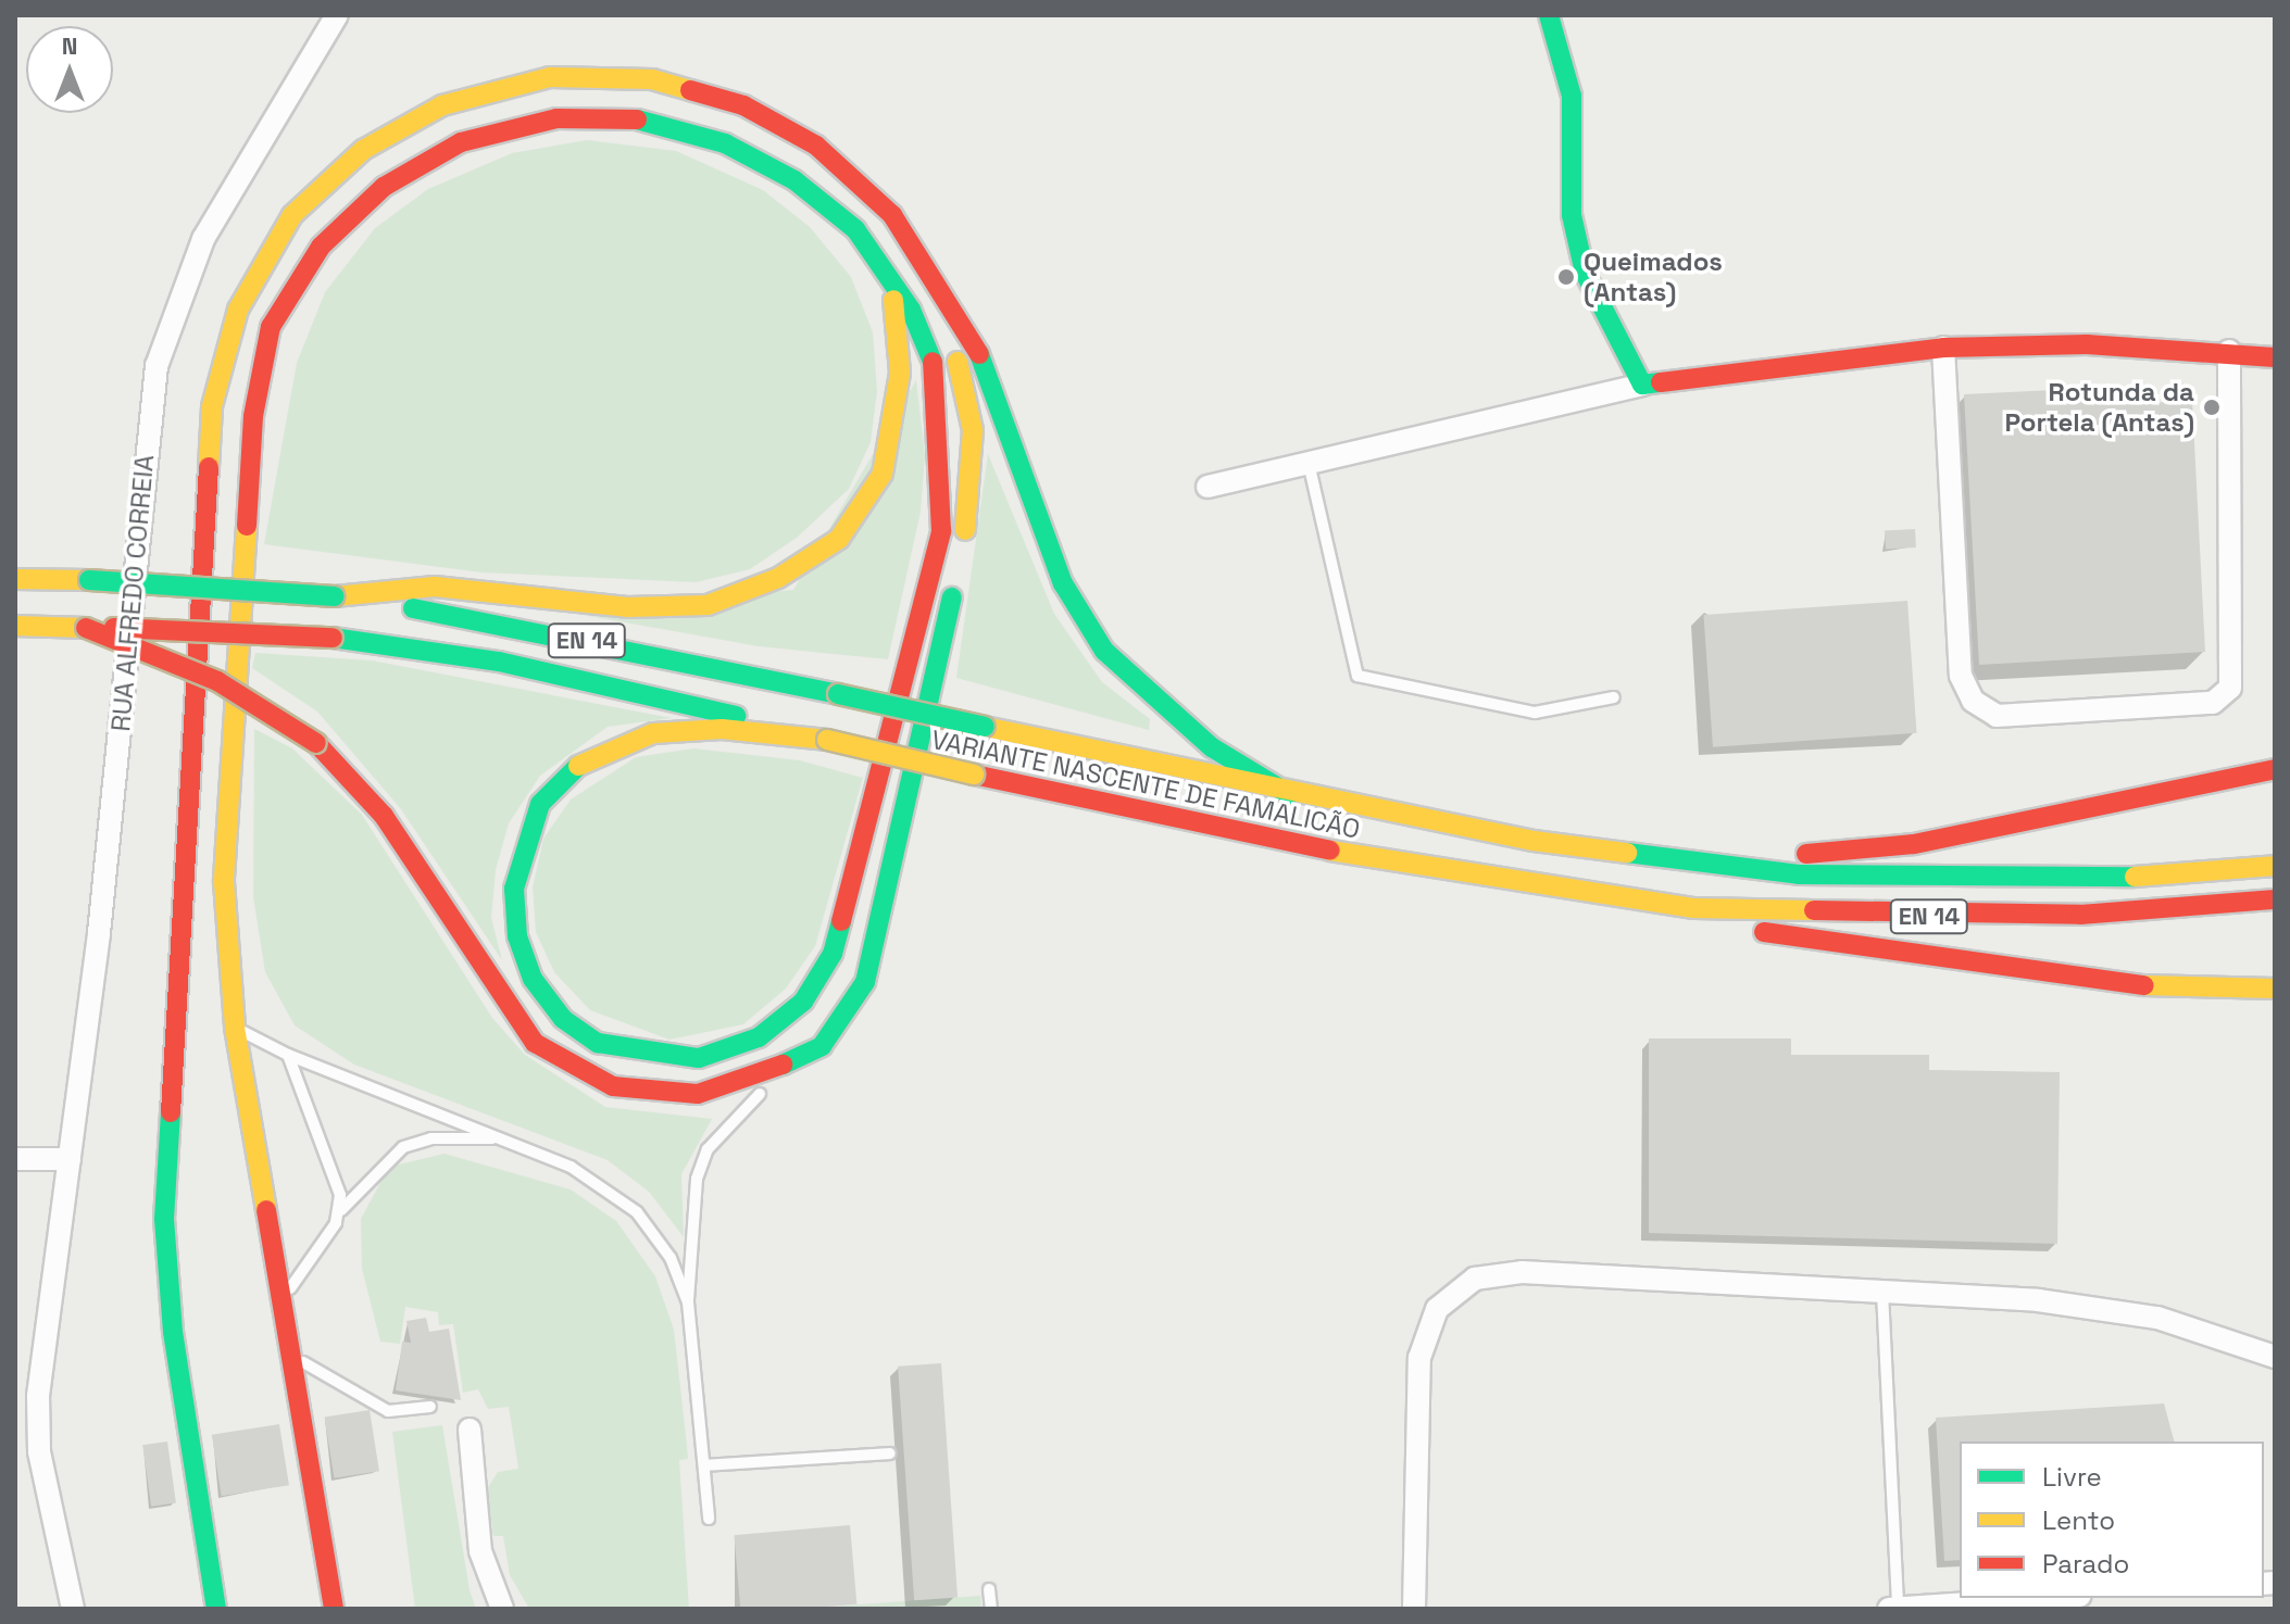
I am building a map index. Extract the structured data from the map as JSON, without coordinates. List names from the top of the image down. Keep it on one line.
{"streets":{"main road":["EN 14","VARIANTE NASCENTE DE FAMALICÃO"],"street":["RUA ALFREDO CORREIA"]},"places":["Queimados (Antas)","Rotunda da Portela (Antas)"],"legend":["Livre","Lento","Parado"],"north":"top"}
